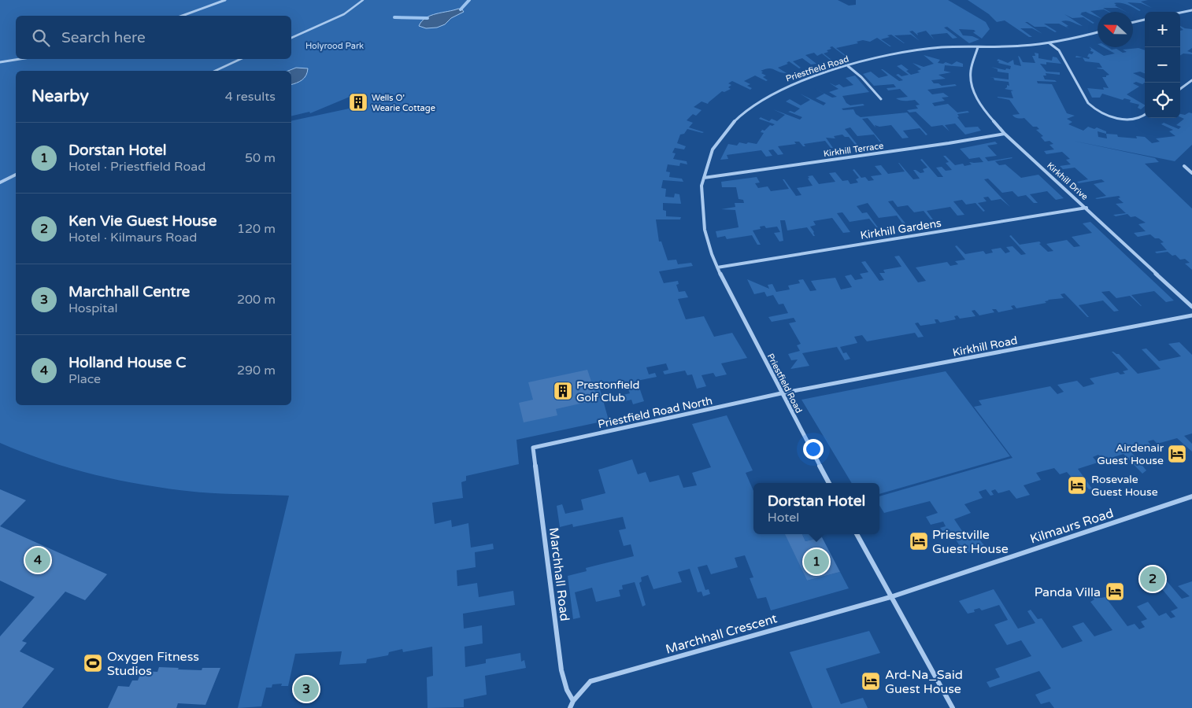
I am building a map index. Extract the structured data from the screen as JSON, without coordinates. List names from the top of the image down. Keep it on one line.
{"streets":{"street":["Priestfield Road","Kirkhill Terrace","Kirkhill Drive","Kirkhill Gardens","Kirkhill Road","Priestfield Road North","Kilmaurs Road","Marchhall Road","Marchhall Crescent"]},"crossings":[["Priestfield Road","Kirkhill Terrace"],["Priestfield Road","Kirkhill Drive"],["Priestfield Road","Kirkhill Gardens"],["Priestfield Road","Kirkhill Road"],["Priestfield Road","Priestfield Road North"],["Kirkhill Terrace","Kirkhill Drive"],["Kirkhill Drive","Kirkhill Gardens"],["Kirkhill Road","Priestfield Road North"],["Priestfield Road North","Marchhall Road"],["Kilmaurs Road","Marchhall Crescent"],["Marchhall Road","Marchhall Crescent"]],"parks":["Holyrood Park"],"places":{"building":["Wells O' Wearie Cottage","Prestonfield Golf Club"],"hotel":["Airdenair Guest House","Rosevale Guest House","Priestville Guest House","Panda Villa","Ard-Na_Said Guest House"],"sports":["Oxygen Fitness Studios"]},"north":"left","page":{"map_buttons":["+","−"],"search":"Search here","heading":["Nearby","4 results"],"list":[{"mark":"1","name":"Dorstan Hotel","note":"Hotel · Priestfield Road","value":"50 m"},{"mark":"2","name":"Ken Vie Guest House","note":"Hotel · Kilmaurs Road","value":"120 m"},{"mark":"3","name":"Marchhall Centre","note":"Hospital","value":"200 m"},{"mark":"4","name":"Holland House C","note":"Place","value":"290 m"}],"popup":["Dorstan Hotel","Hotel"],"pins":["4","1","2","3"]}}
